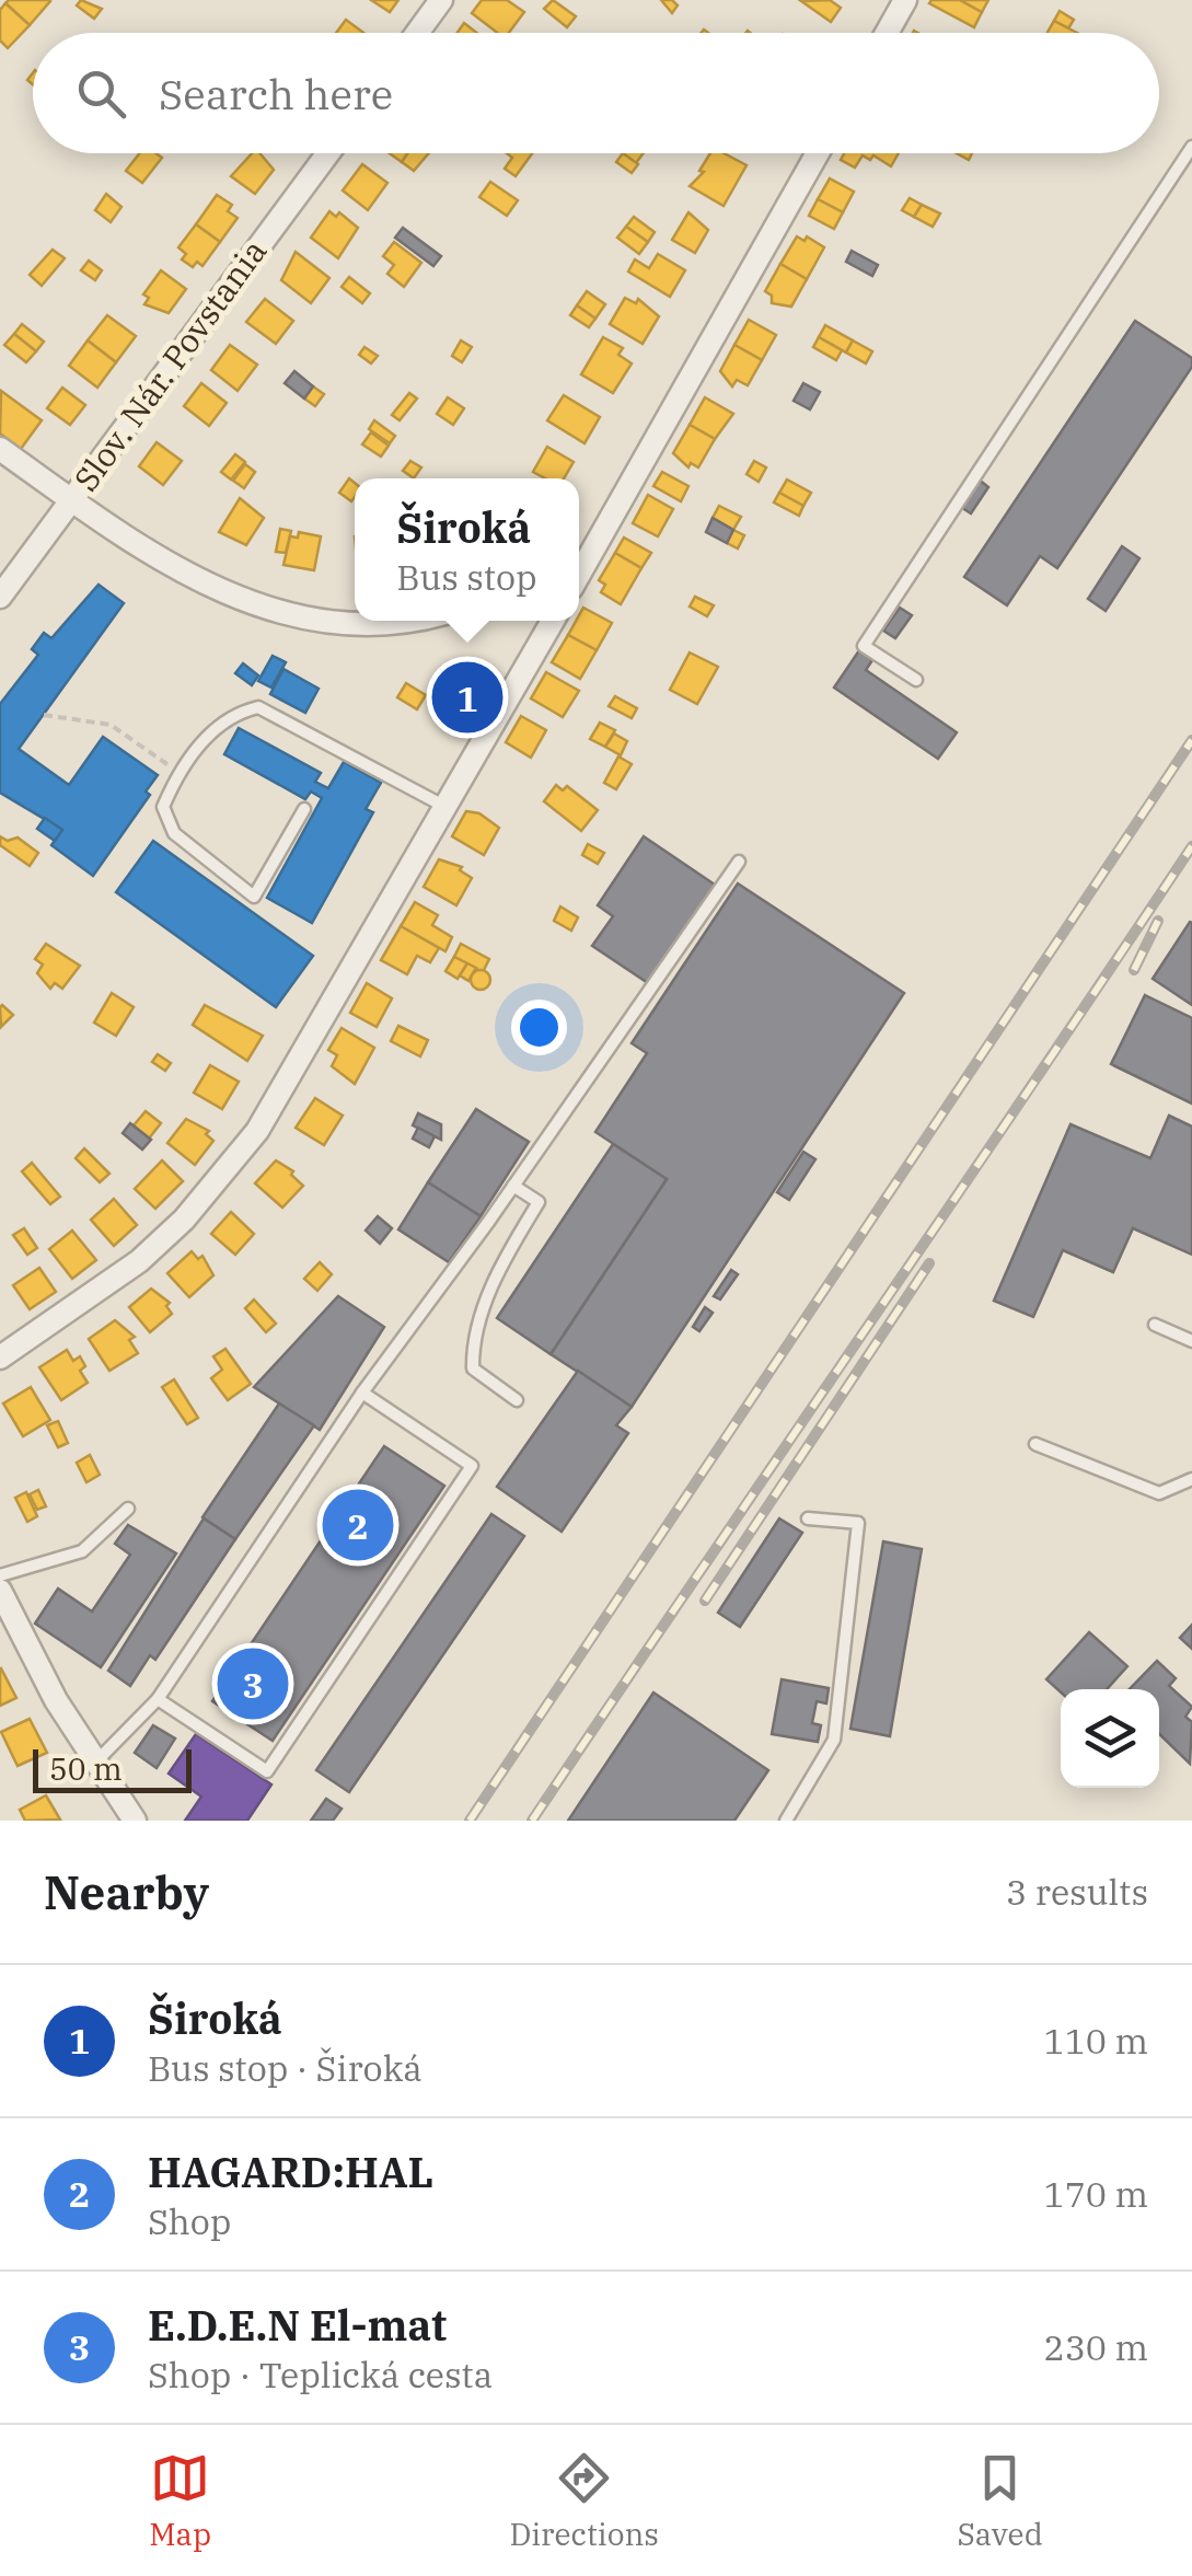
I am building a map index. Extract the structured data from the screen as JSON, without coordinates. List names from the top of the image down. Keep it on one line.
{"streets":{"street":["Slov. Nár. Povstania"]},"scale_bar":"50 m","page":{"search":"Search here","popup":["Široká","Bus stop"],"pins":["1","2","3"],"scale":"50 m","heading":["Nearby","3 results"],"list":[{"mark":"1","name":"Široká","note":"Bus stop · Široká","value":"110 m"},{"mark":"2","name":"HAGARD:HAL","note":"Shop","value":"170 m"},{"mark":"3","name":"E.D.E.N El-mat","note":"Shop · Teplická cesta","value":"230 m"}],"nav":["Map","Directions","Saved"]}}
